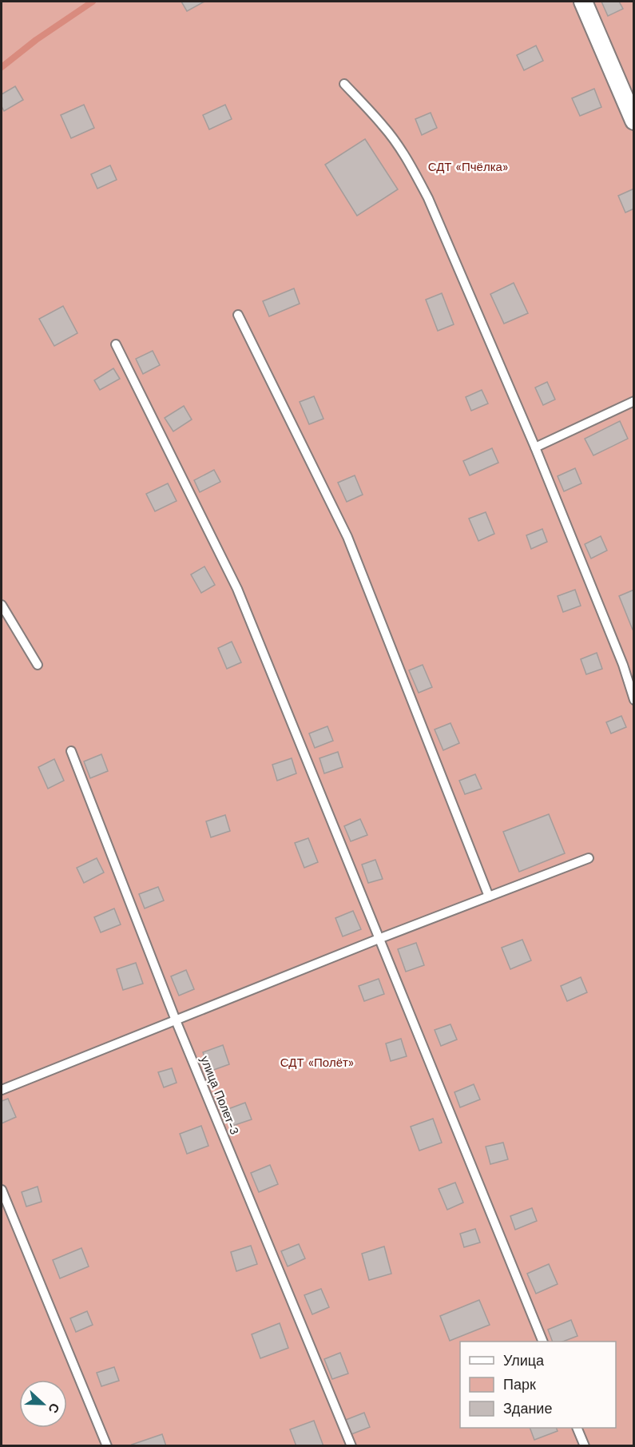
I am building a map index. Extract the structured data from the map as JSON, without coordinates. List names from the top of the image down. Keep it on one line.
{"streets":{"lane":["улица Полет-3"]},"parks":["СДТ «Пчёлка»","СДТ «Полёт»"],"legend":["Улица","Парк","Здание"],"north":"right"}
